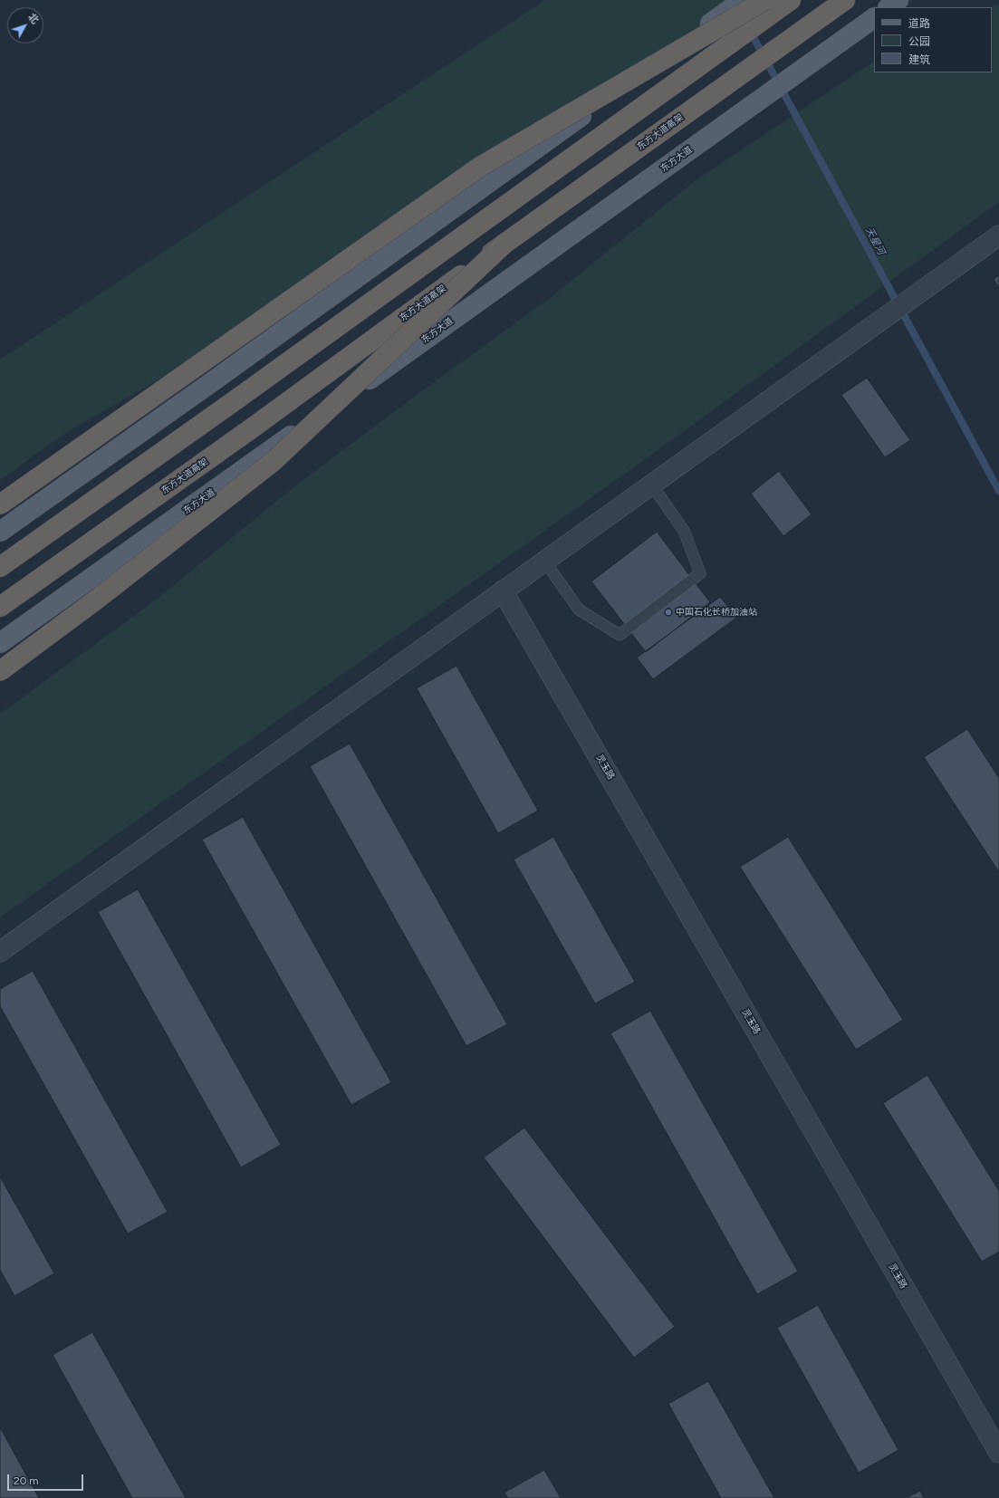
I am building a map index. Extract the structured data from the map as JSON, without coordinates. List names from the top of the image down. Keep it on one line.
{"streets":{"highway":["东方大道高架"],"main road":["东方大道"],"street":["灵玉路"]},"water":["天星河"],"places":["中国石化长桥加油站"],"legend":["道路","公园","建筑"],"scale_bar":"20 m","north":"top right"}
